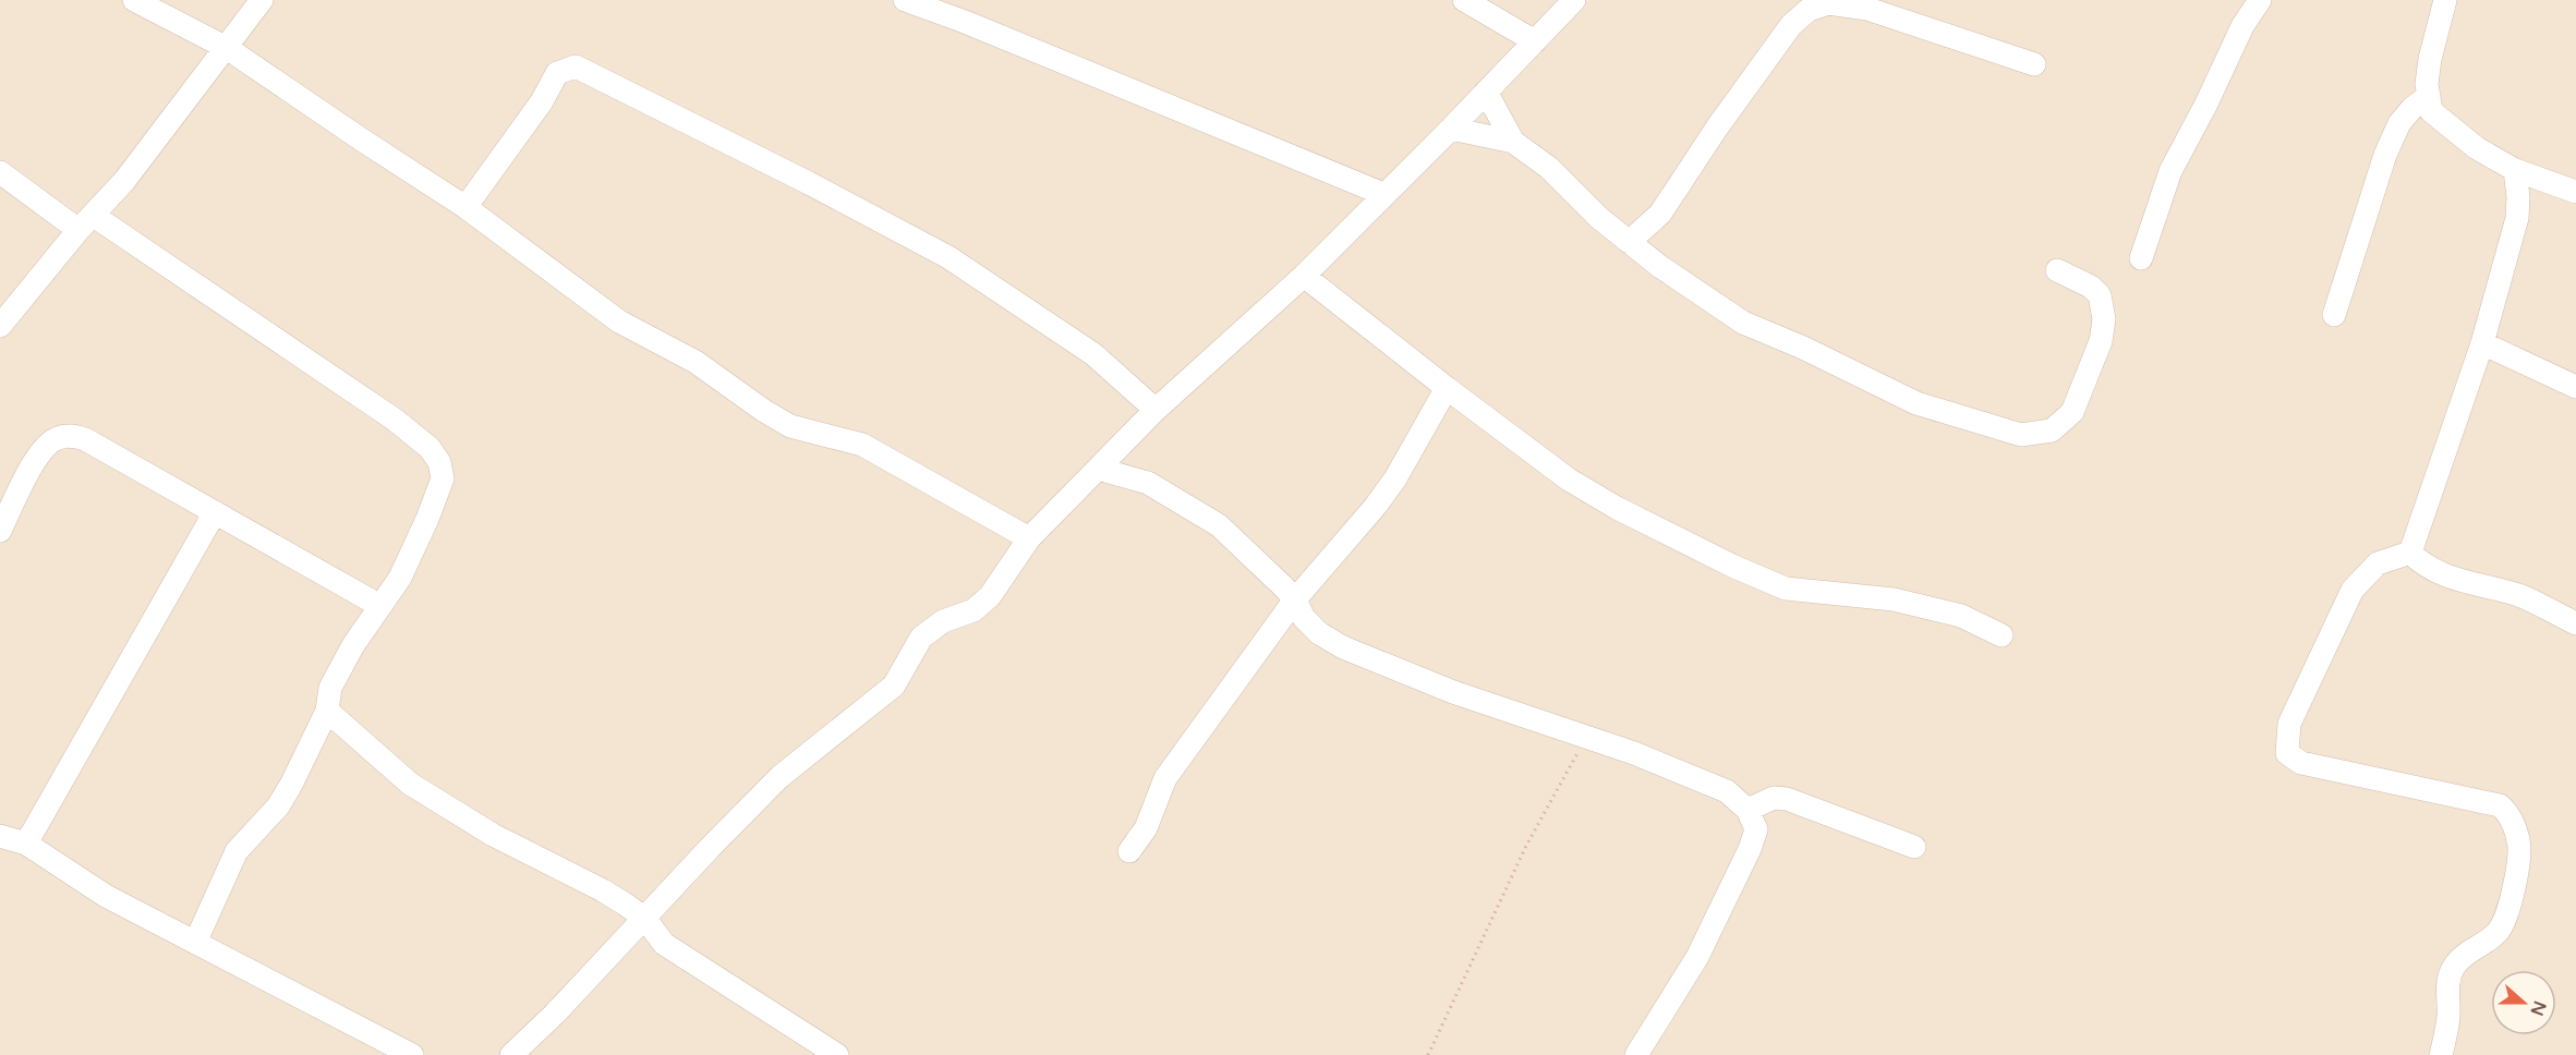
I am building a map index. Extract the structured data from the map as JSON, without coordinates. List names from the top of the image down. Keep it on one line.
{"north":"right"}
